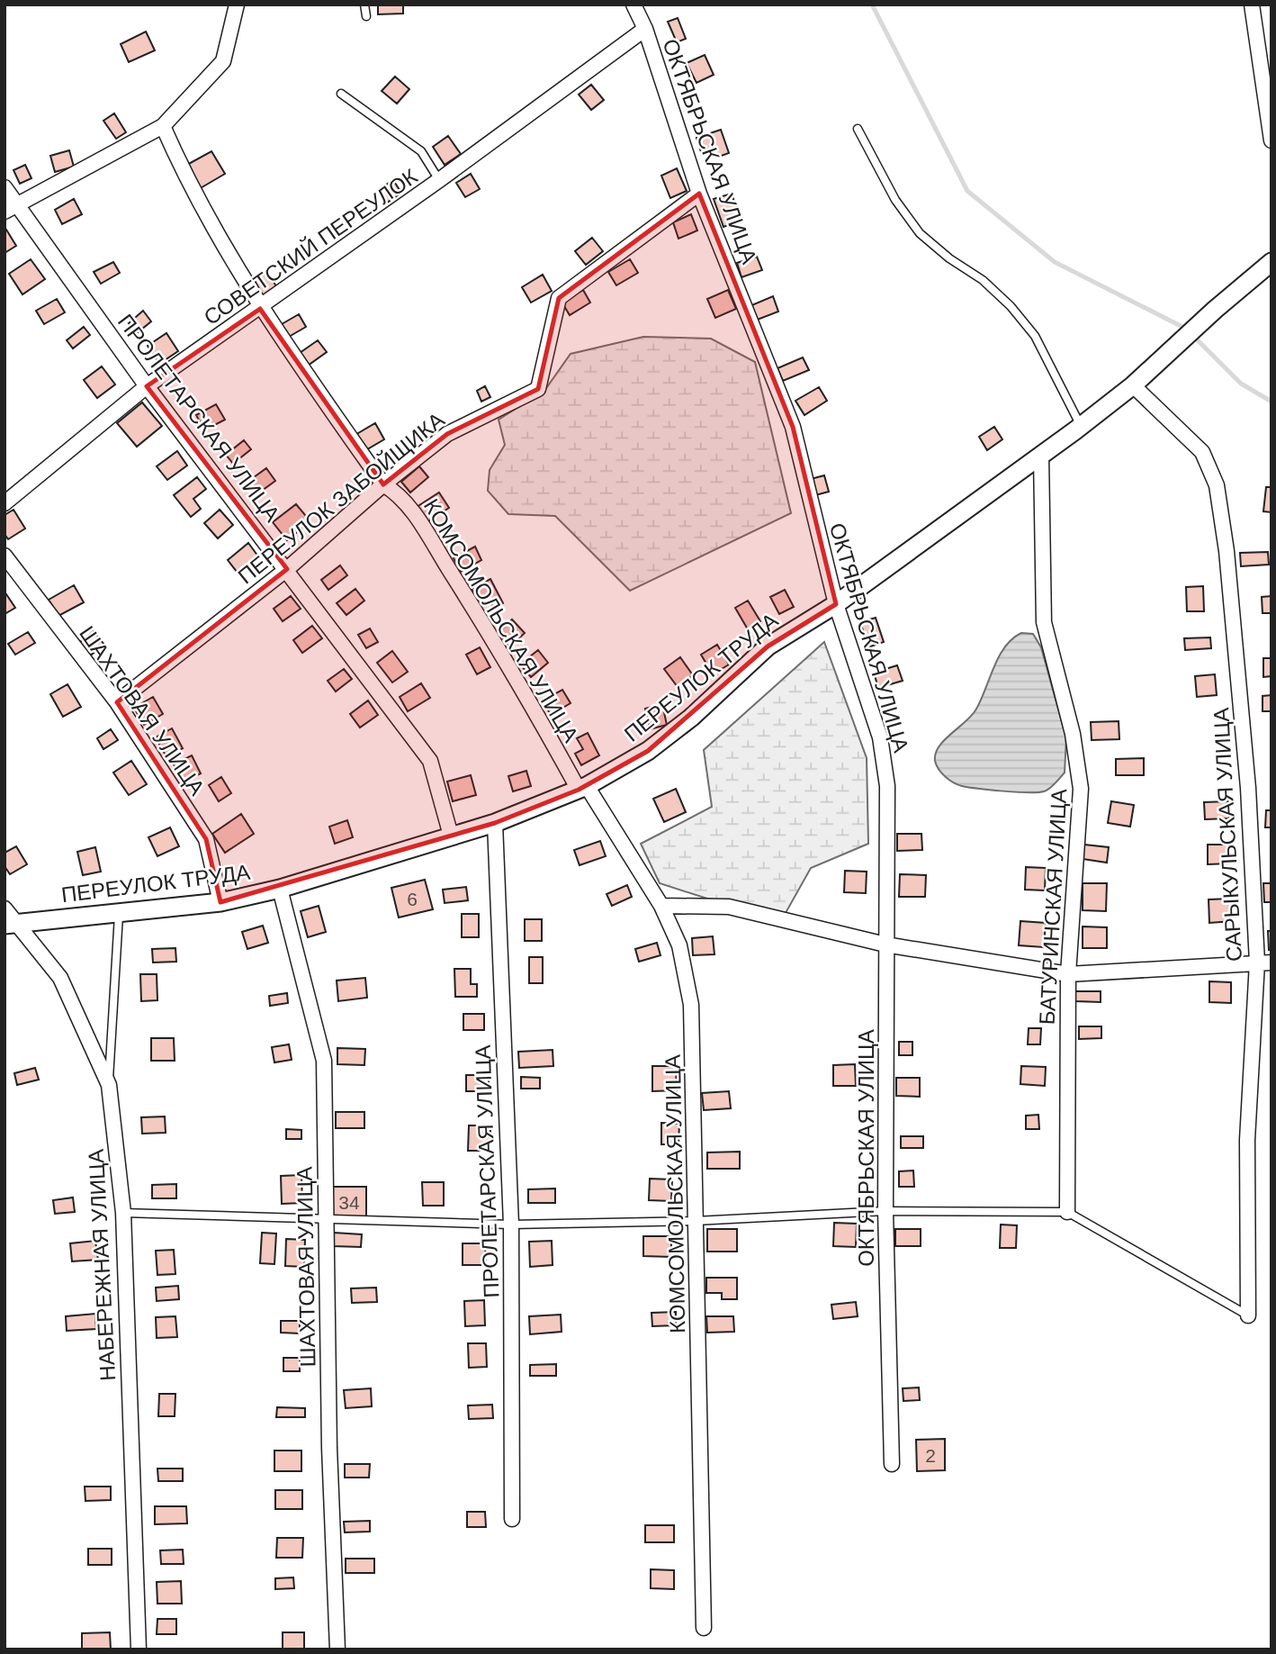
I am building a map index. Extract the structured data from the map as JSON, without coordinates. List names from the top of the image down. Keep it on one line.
{"streets":{"street":["ОКТЯБРЬСКАЯ УЛИЦА","СОВЕТСКИЙ ПЕРЕУЛОК","ПРОЛЕТАРСКАЯ УЛИЦА","ПЕРЕУЛОК ЗАБОЙЩИКА","КОМСОМОЛЬСКАЯ УЛИЦА","ПЕРЕУЛОК ТРУДА","ШАХТОВАЯ УЛИЦА","САРЫКУЛЬСКАЯ УЛИЦА","БАТУРИНСКАЯ УЛИЦА","НАБЕРЕЖНАЯ УЛИЦА"]},"crossings":[["ОКТЯБРЬСКАЯ УЛИЦА","СОВЕТСКИЙ ПЕРЕУЛОК"],["ОКТЯБРЬСКАЯ УЛИЦА","ПЕРЕУЛОК ЗАБОЙЩИКА"],["ОКТЯБРЬСКАЯ УЛИЦА","ПЕРЕУЛОК ТРУДА"],["СОВЕТСКИЙ ПЕРЕУЛОК","ПРОЛЕТАРСКАЯ УЛИЦА"],["СОВЕТСКИЙ ПЕРЕУЛОК","КОМСОМОЛЬСКАЯ УЛИЦА"],["ПРОЛЕТАРСКАЯ УЛИЦА","ПЕРЕУЛОК ЗАБОЙЩИКА"],["ПРОЛЕТАРСКАЯ УЛИЦА","ПЕРЕУЛОК ТРУДА"],["ПЕРЕУЛОК ЗАБОЙЩИКА","КОМСОМОЛЬСКАЯ УЛИЦА"],["ПЕРЕУЛОК ЗАБОЙЩИКА","ШАХТОВАЯ УЛИЦА"],["КОМСОМОЛЬСКАЯ УЛИЦА","ПЕРЕУЛОК ТРУДА"],["ПЕРЕУЛОК ТРУДА","ШАХТОВАЯ УЛИЦА"],["ПЕРЕУЛОК ТРУДА","САРЫКУЛЬСКАЯ УЛИЦА"],["ПЕРЕУЛОК ТРУДА","БАТУРИНСКАЯ УЛИЦА"],["ПЕРЕУЛОК ТРУДА","НАБЕРЕЖНАЯ УЛИЦА"]],"house_numbers":["6","34","2"]}
